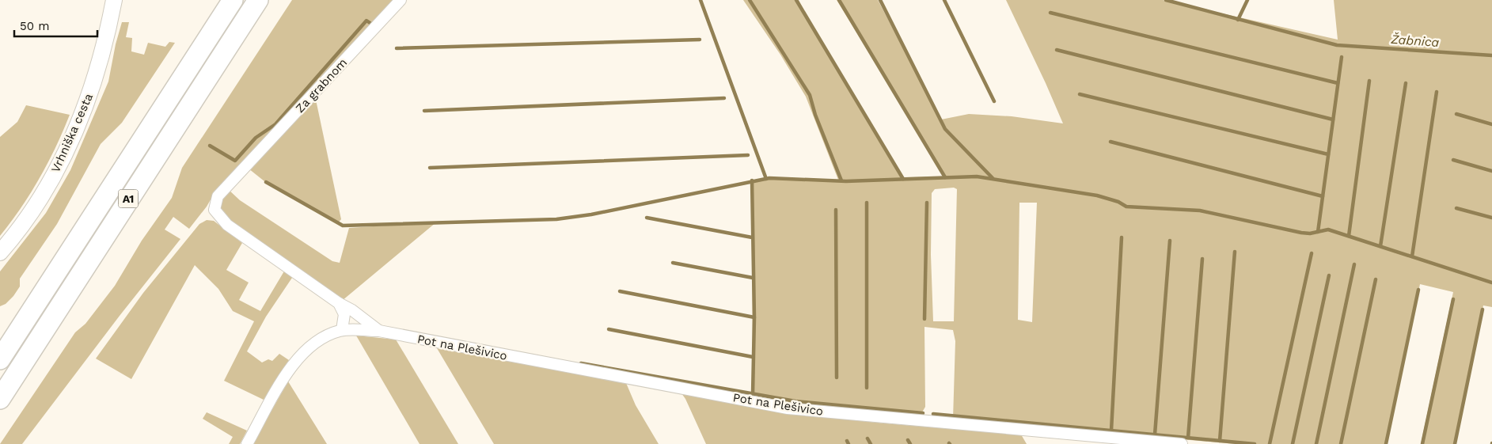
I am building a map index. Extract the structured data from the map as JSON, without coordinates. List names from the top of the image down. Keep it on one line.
{"streets":{"highway":["A1"],"main road":["Vrhniška cesta"],"street":["Za grabnom","Pot na Plešivico"]},"crossings":[["Za grabnom","Pot na Plešivico"]],"water":["Žabnica"],"scale_bar":"50 m"}
